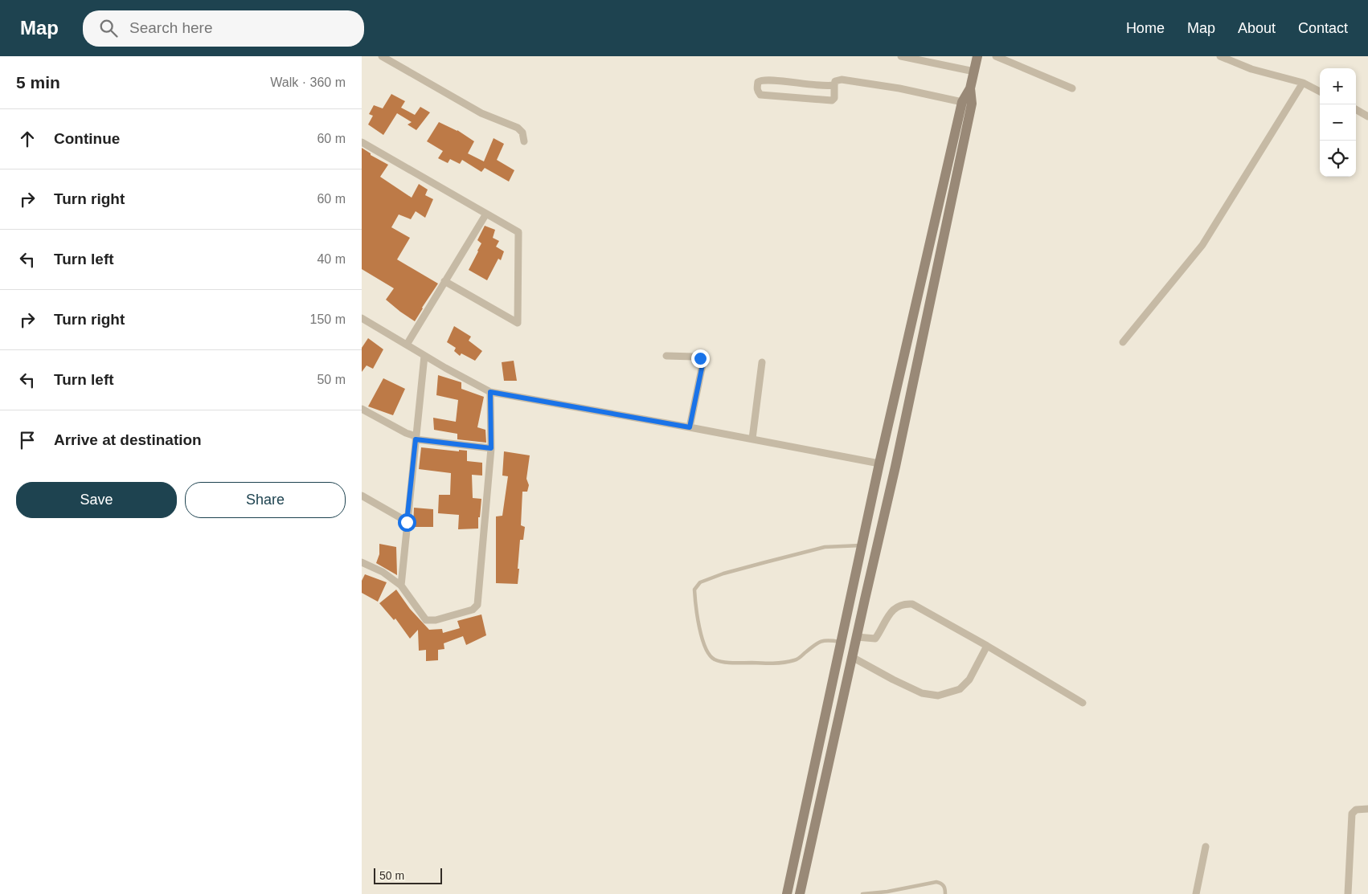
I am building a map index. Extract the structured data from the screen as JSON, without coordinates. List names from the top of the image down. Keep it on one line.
{"scale_bar":"50 m","page":{"header":"Map","search":"Search here","nav":["Home","Map","About","Contact"],"heading":["5 min","Walk · 360 m"],"map_buttons":["+","−"],"list":[["Continue","60 m"],["Turn right","60 m"],["Turn left","40 m"],["Turn right","150 m"],["Turn left","50 m"],"Arrive at destination"],"buttons":["Save","Share"],"scale":"50 m"}}
